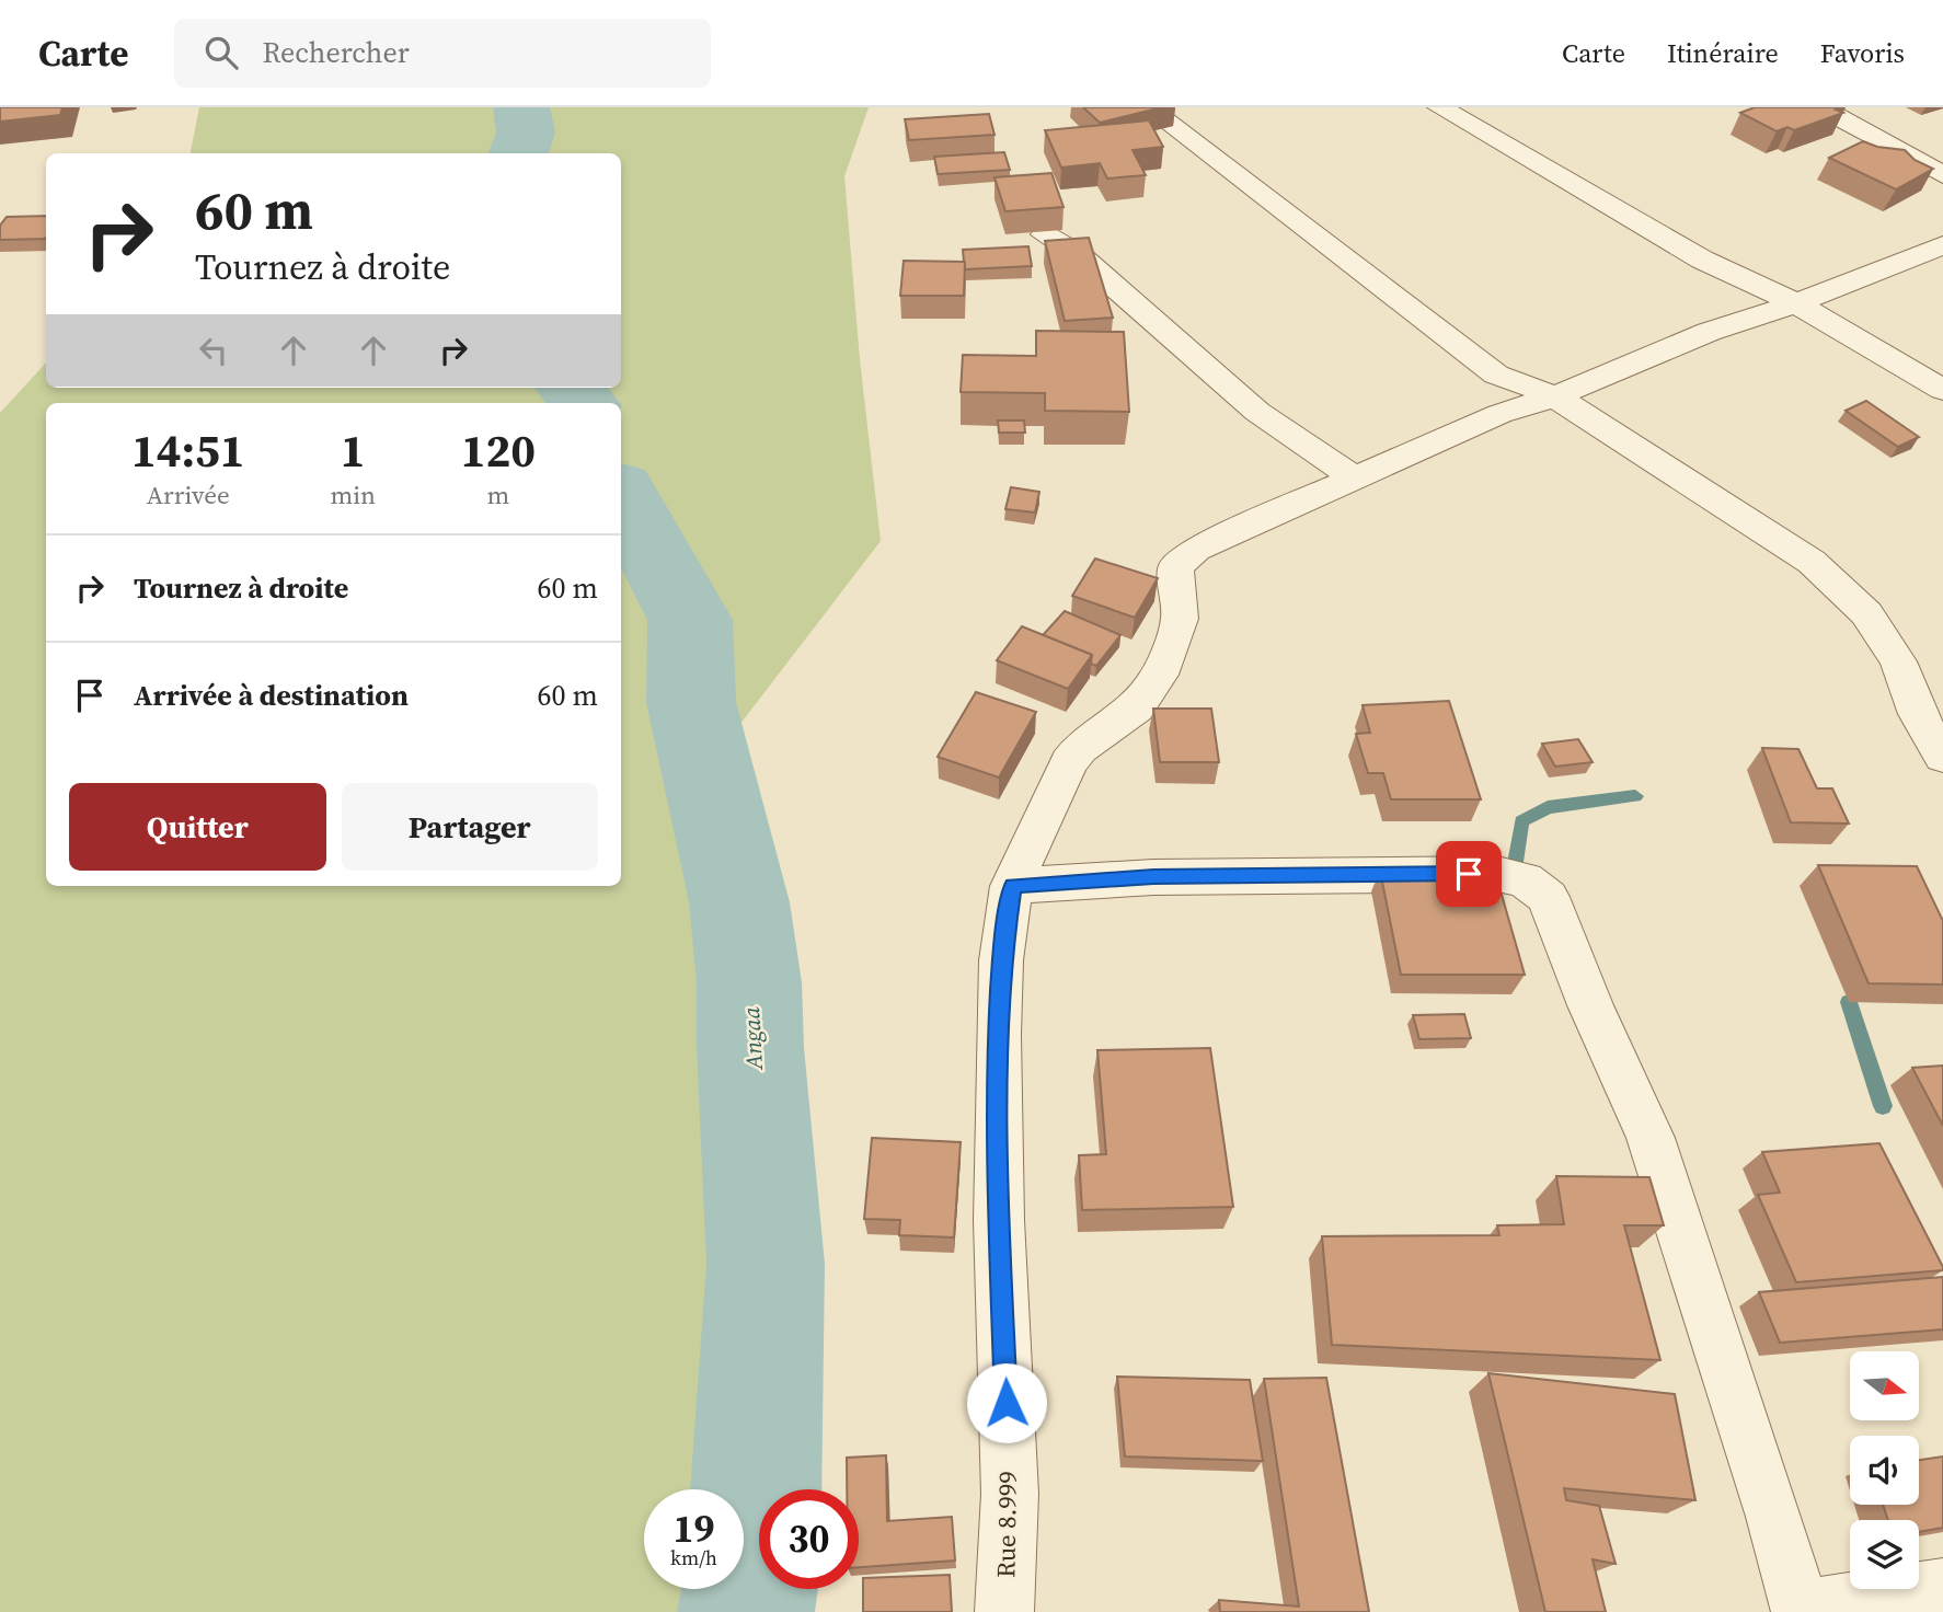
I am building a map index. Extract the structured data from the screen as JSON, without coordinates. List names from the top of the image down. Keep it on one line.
{"streets":{"street":["Rue 8.999"]},"water":["Angaa"],"north":"right","page":{"header":"Carte","search":"Rechercher","nav":["Carte","Itinéraire","Favoris"],"turn":["60 m","Tournez à droite"],"eta":["14:51","Arrivée","1","min","120","m"],"list":[{"name":"Tournez à droite","value":"60 m"},{"name":"Arrivée à destination","value":"60 m"}],"buttons":["Quitter","Partager"],"speed":"19 km/h","limit":"30"}}
